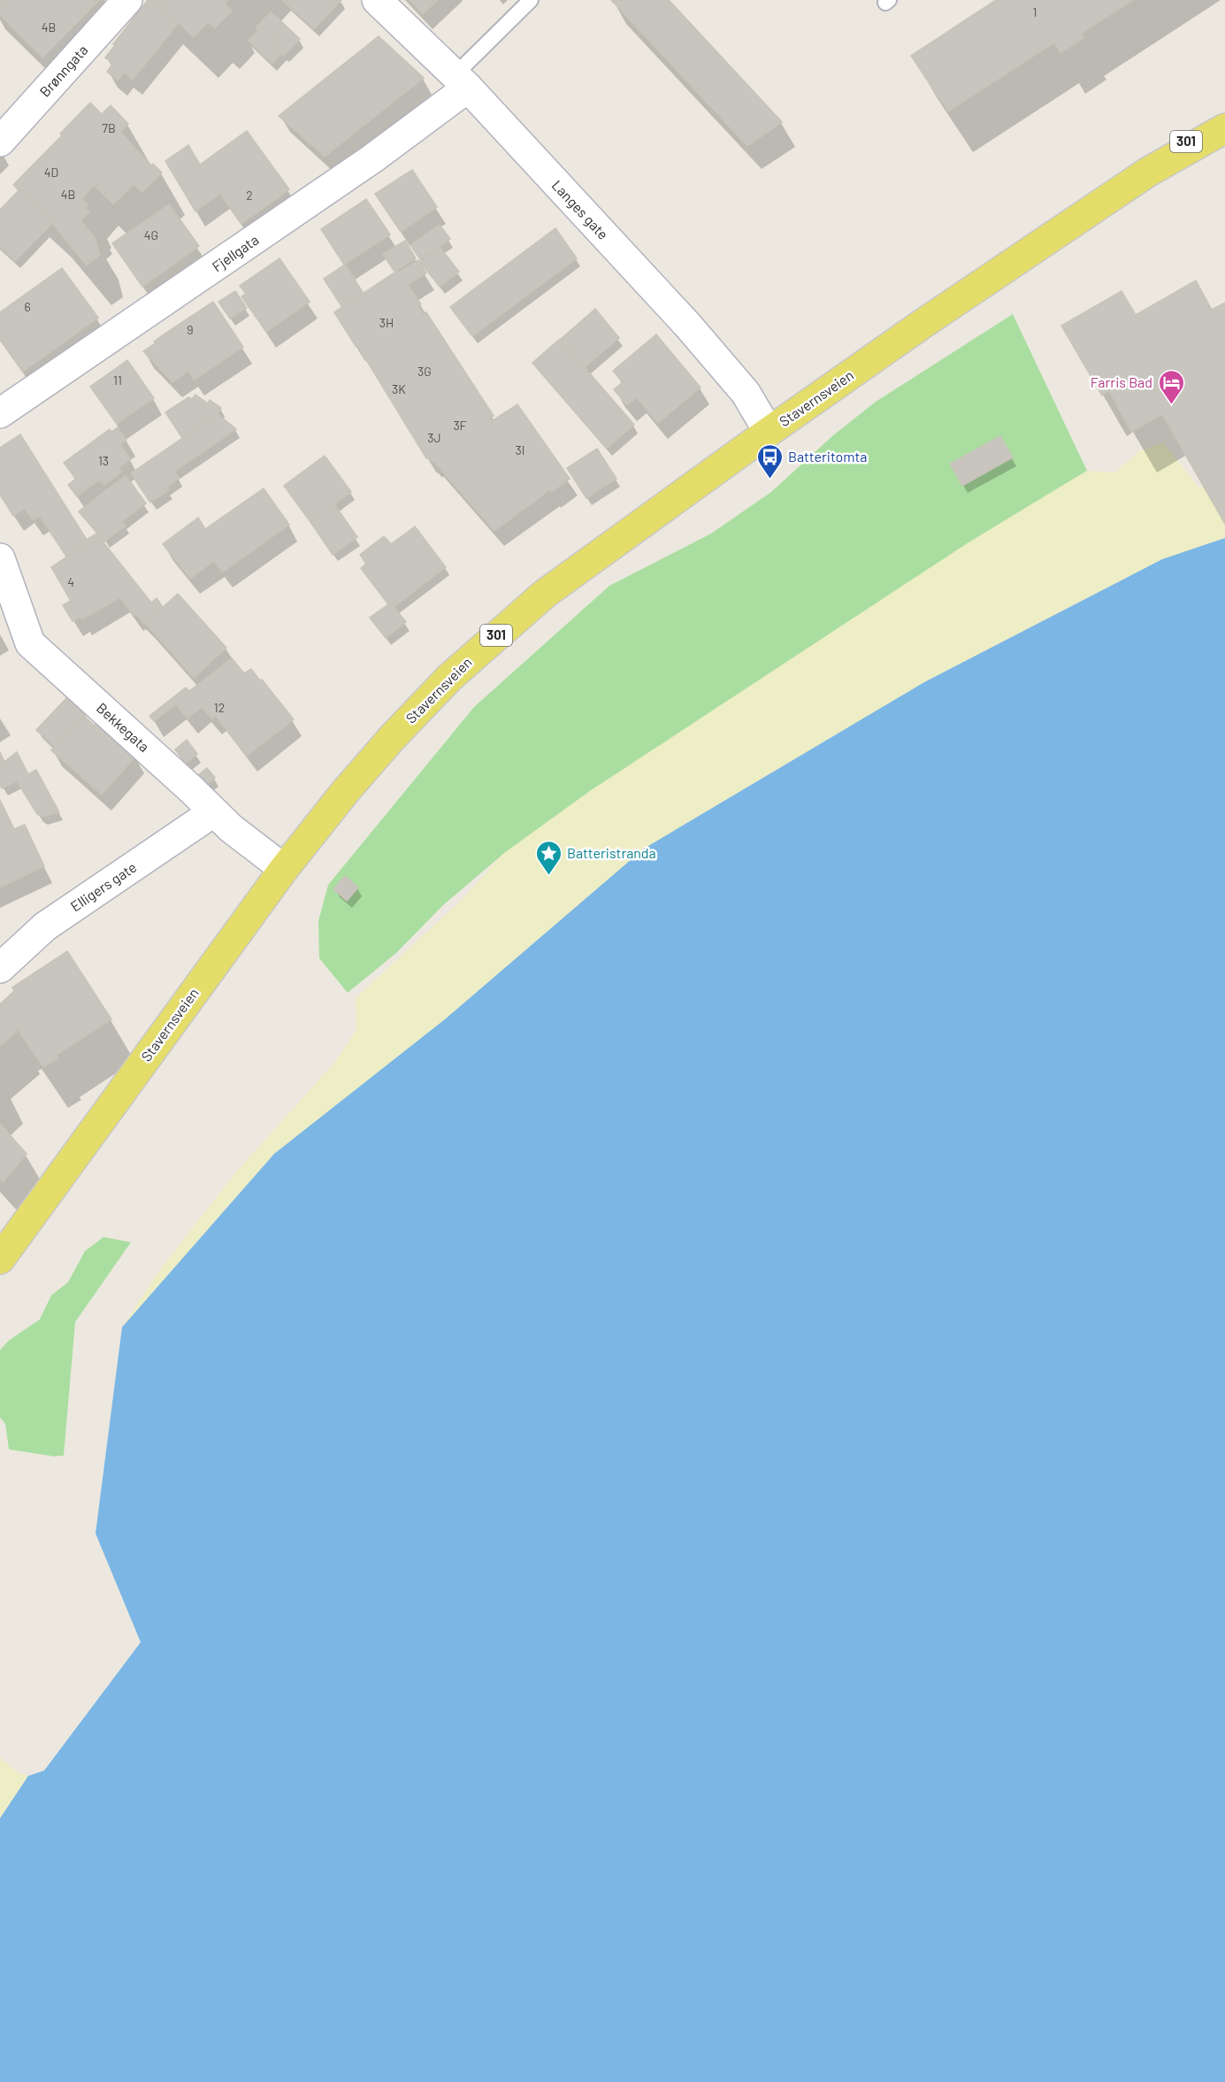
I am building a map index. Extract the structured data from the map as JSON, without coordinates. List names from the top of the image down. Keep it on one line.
{"streets":{"main road":["301","Stavernsveien"],"street":["Brønngata","Langes gate","Fjellgata","Bekkegata","Elligers gate"]},"crossings":[["Langes gate","Fjellgata"],["Langes gate","Stavernsveien"],["Stavernsveien","Bekkegata"],["Bekkegata","Elligers gate"]],"places":{"hotel":["Farris Bad"],"bus stop":["Batteritomta"],"place":["Batteristranda"]},"house_numbers":["1","4B","7B","4D","4B","2","4G","6","3H","9","3G","11","3K","3F","3J","3I","13","4","12"]}
